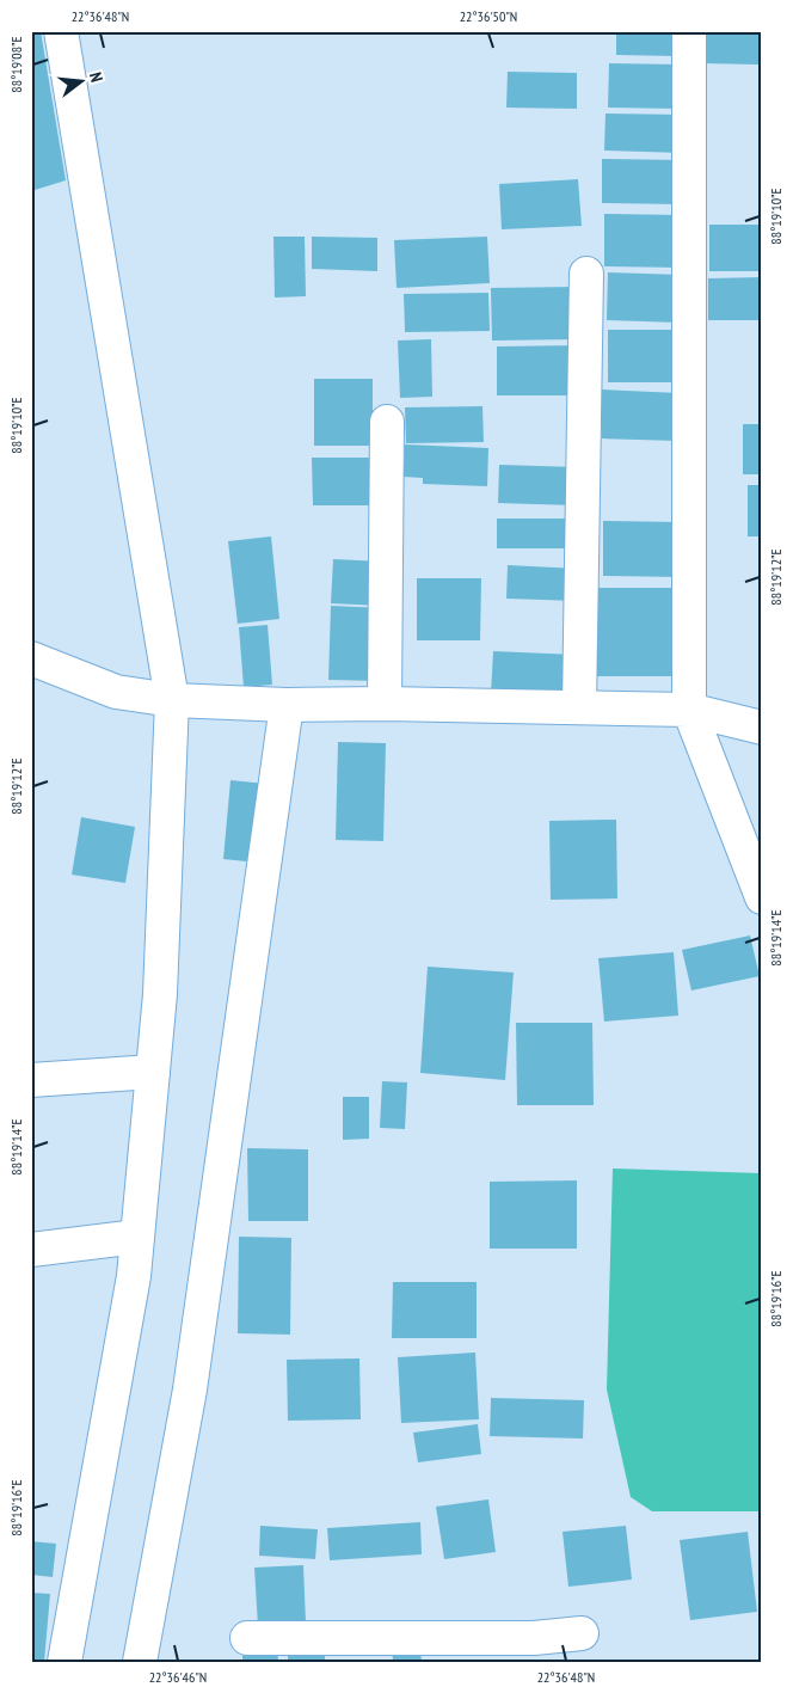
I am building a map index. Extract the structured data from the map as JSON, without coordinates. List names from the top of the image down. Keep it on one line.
{"north":"right","coordinates":["22°36'48\"N","22°36'50\"N","88°19'08\"E","88°19'10\"E","88°19'12\"E","88°19'14\"E","88°19'16\"E","22°36'46\"N"]}
